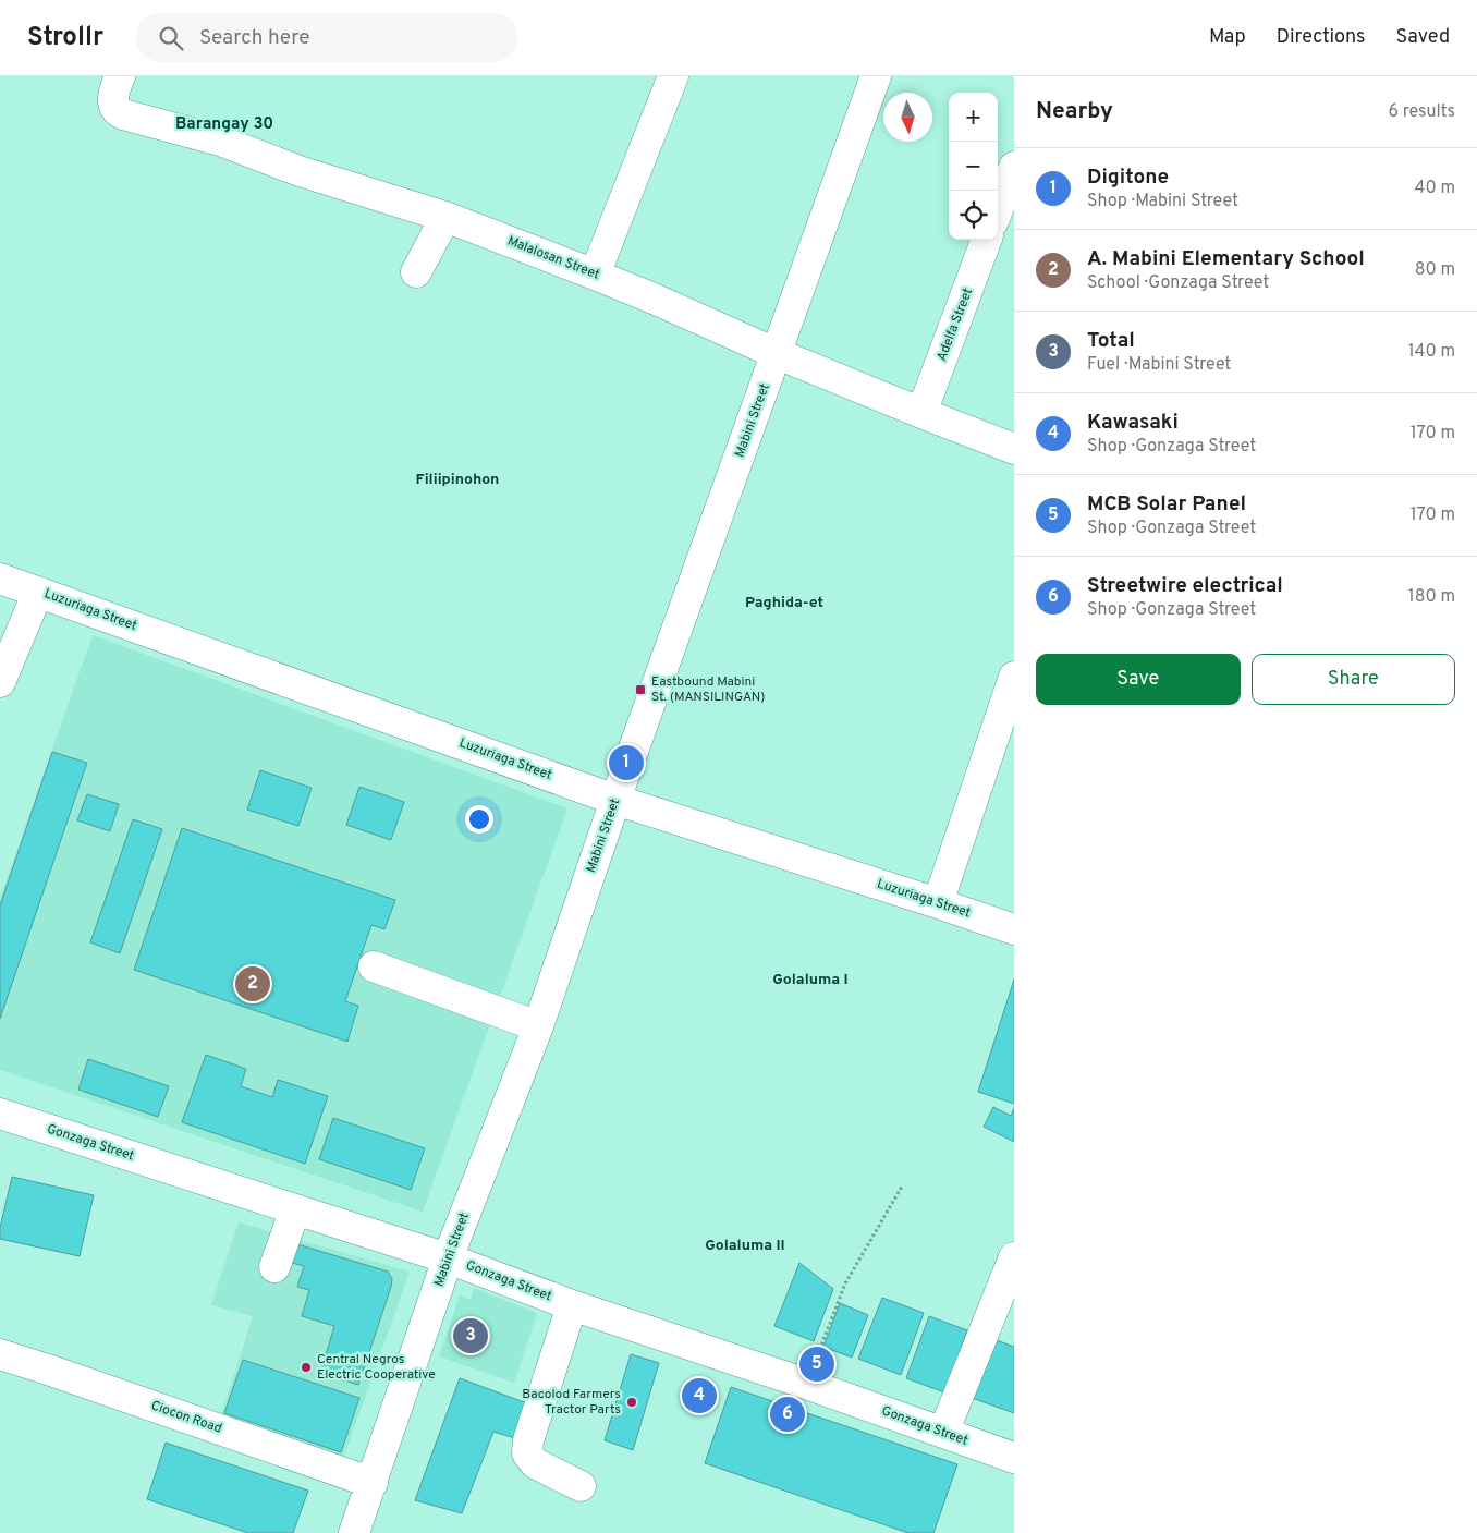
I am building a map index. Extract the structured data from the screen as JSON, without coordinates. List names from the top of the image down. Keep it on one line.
{"streets":{"street":["Malalosan Street","Adelfa Street","Mabini Street","Luzuriaga Street","Gonzaga Street","Ciocon Road"]},"crossings":[["Malalosan Street","Adelfa Street"],["Malalosan Street","Mabini Street"],["Mabini Street","Luzuriaga Street"],["Mabini Street","Gonzaga Street"],["Mabini Street","Ciocon Road"]],"districts":["Barangay 30","Filiipinohon","Paghida-et","Golaluma I","Golaluma II"],"places":{"transit":["Eastbound Mabini St. (MANSILINGAN)"],"other":["Central Negros Electric Cooperative","Bacolod Farmers Tractor Parts"]},"north":"bottom","page":{"header":"Strollr","search":"Search here","nav":["Map","Directions","Saved"],"heading":["Nearby","6 results"],"map_buttons":["+","−"],"list":[{"mark":"1","name":"Digitone","note":"Shop · Mabini Street","value":"40 m"},{"mark":"2","name":"A. Mabini Elementary School","note":"School · Gonzaga Street","value":"80 m"},{"mark":"3","name":"Total","note":"Fuel · Mabini Street","value":"140 m"},{"mark":"4","name":"Kawasaki","note":"Shop · Gonzaga Street","value":"170 m"},{"mark":"5","name":"MCB Solar Panel","note":"Shop · Gonzaga Street","value":"170 m"},{"mark":"6","name":"Streetwire electrical","note":"Shop · Gonzaga Street","value":"180 m"}],"buttons":["Save","Share"],"pins":["1","2","3","5","4","6"]}}
